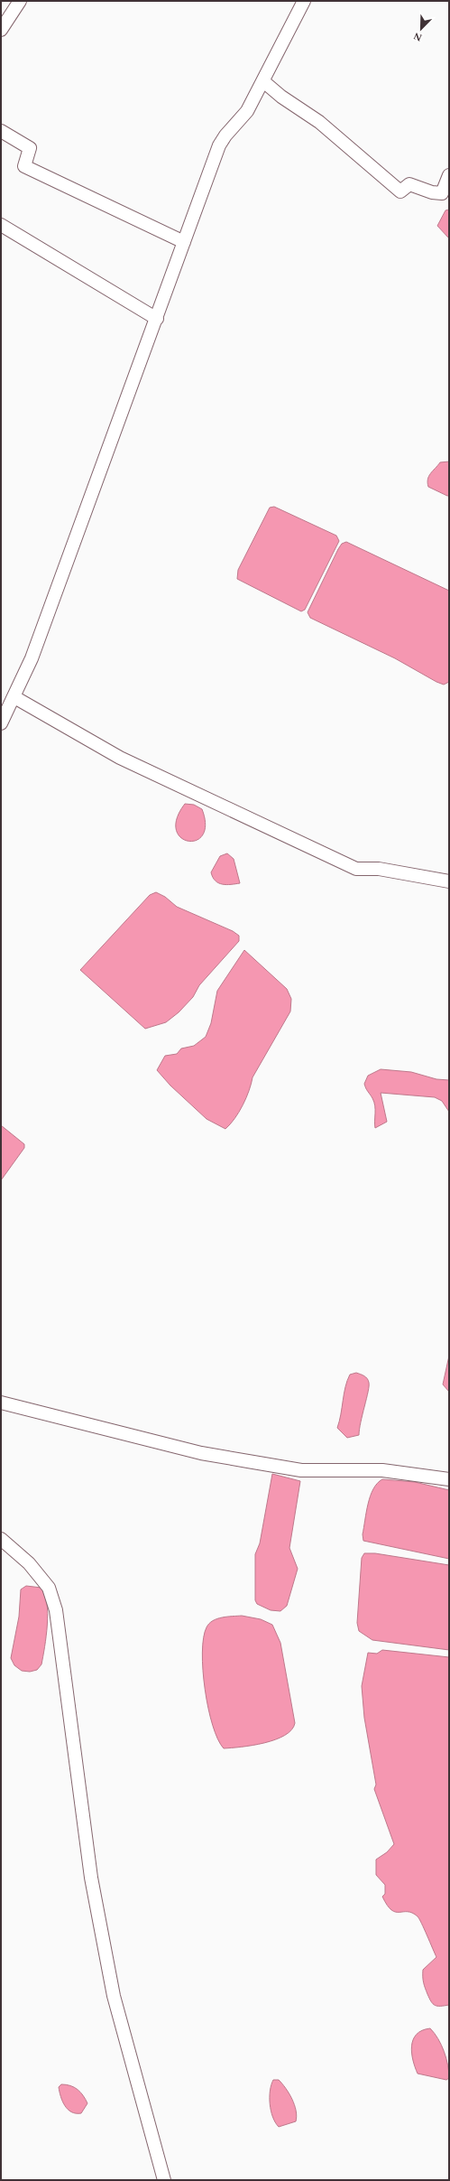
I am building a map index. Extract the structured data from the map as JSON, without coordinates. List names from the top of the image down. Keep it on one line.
{"north":"bottom left"}
